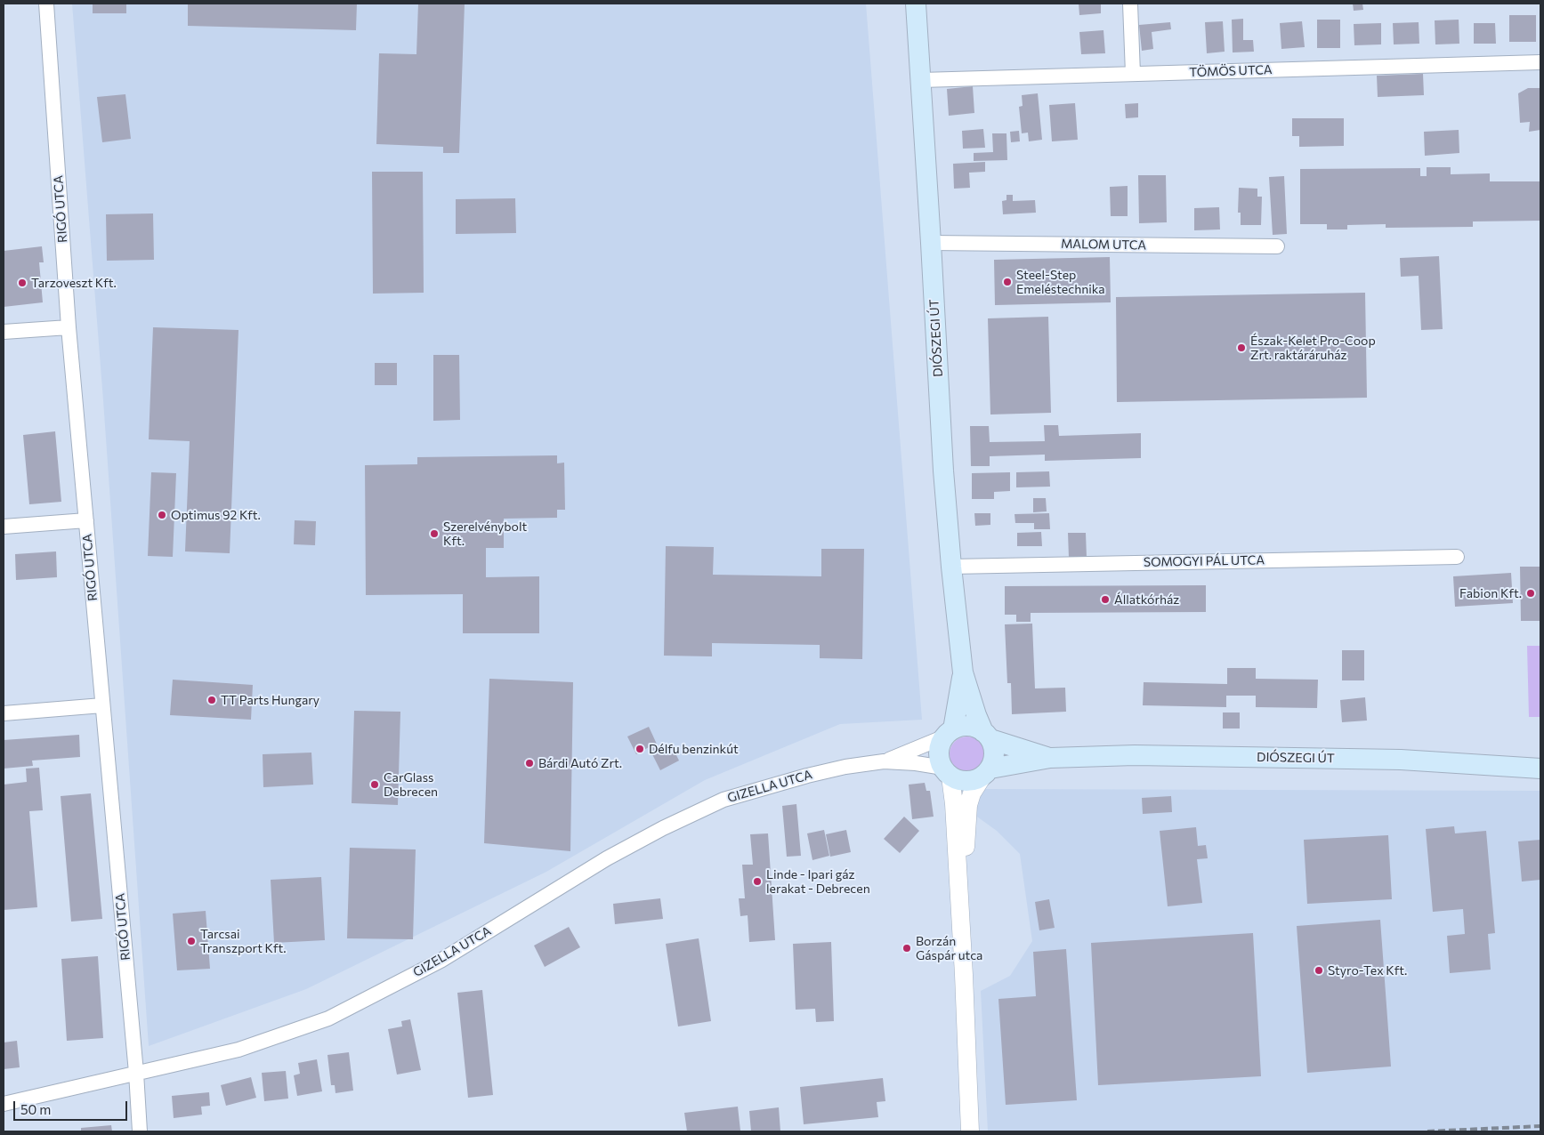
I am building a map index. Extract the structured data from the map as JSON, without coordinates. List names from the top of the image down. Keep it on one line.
{"streets":{"main road":["DIÓSZEGI ÚT"],"street":["TÖMÖS UTCA","RIGÓ UTCA","MALOM UTCA","SOMOGYI PÁL UTCA","GIZELLA UTCA"]},"crossings":[["TÖMÖS UTCA","DIÓSZEGI ÚT"],["RIGÓ UTCA","GIZELLA UTCA"],["MALOM UTCA","DIÓSZEGI ÚT"],["DIÓSZEGI ÚT","SOMOGYI PÁL UTCA"],["DIÓSZEGI ÚT","GIZELLA UTCA"]],"places":["Steel-Step Emeléstechnika","Tarzoveszt Kft.","Észak-Kelet Pro-Coop Zrt. raktáráruház","Optimus 92 Kft.","Szerelvénybolt Kft.","Fabion Kft.","Állatkórház","TT Parts Hungary","Délfu benzinkút","Bárdi Autó Zrt.","CarGlass Debrecen","Linde - Ipari gáz lerakat - Debrecen","Tarcsai Transzport Kft.","Borzán Gáspár utca","Styro-Tex Kft."],"scale_bar":"50 m"}
